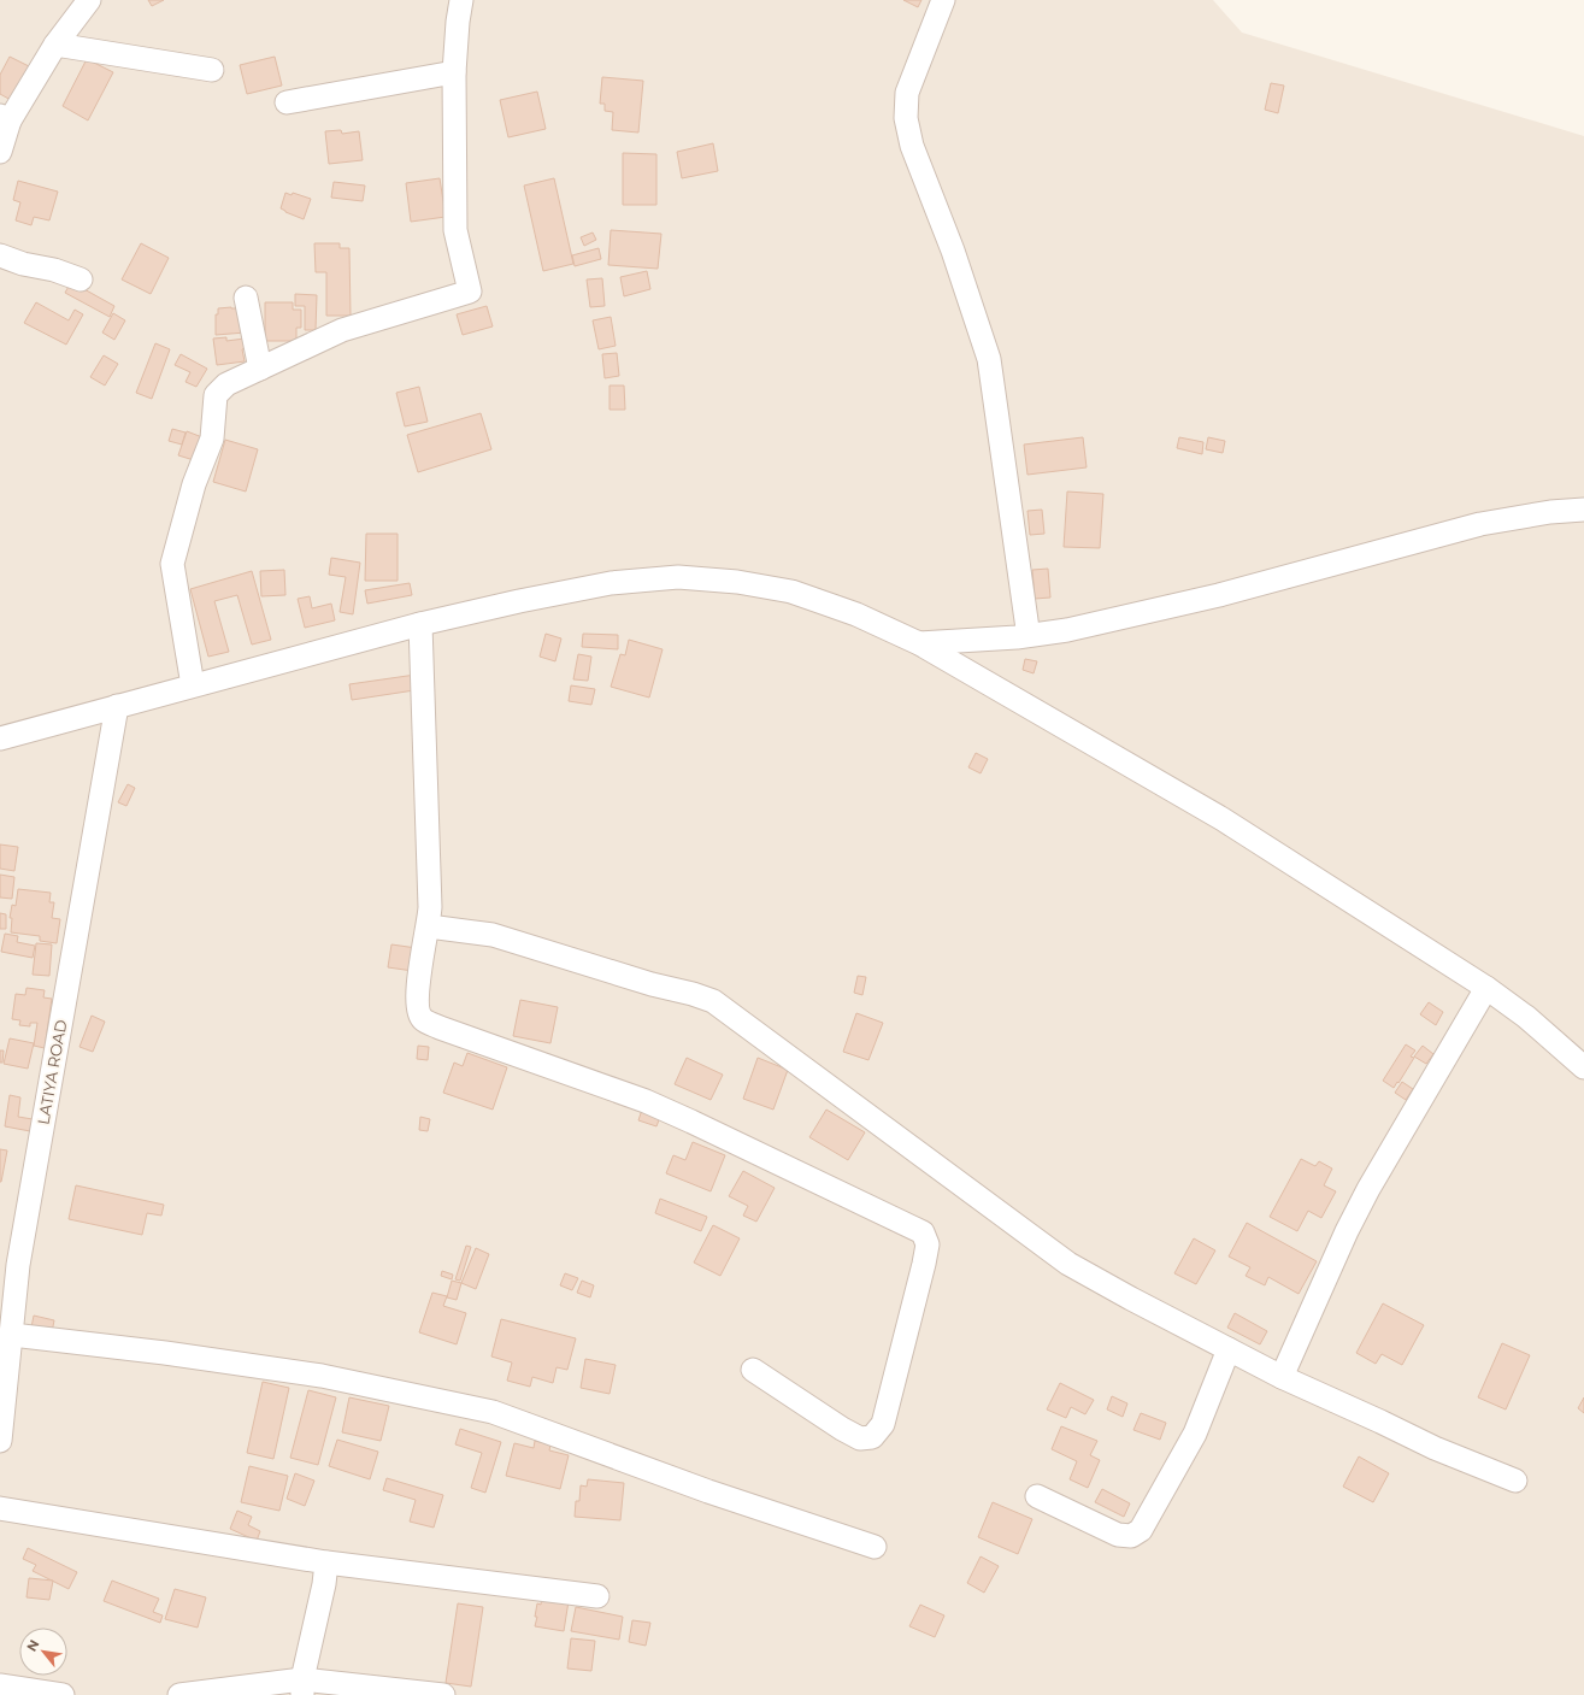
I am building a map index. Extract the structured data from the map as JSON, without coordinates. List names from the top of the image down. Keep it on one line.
{"streets":{"street":["LATIYA ROAD"]},"north":"top left"}
